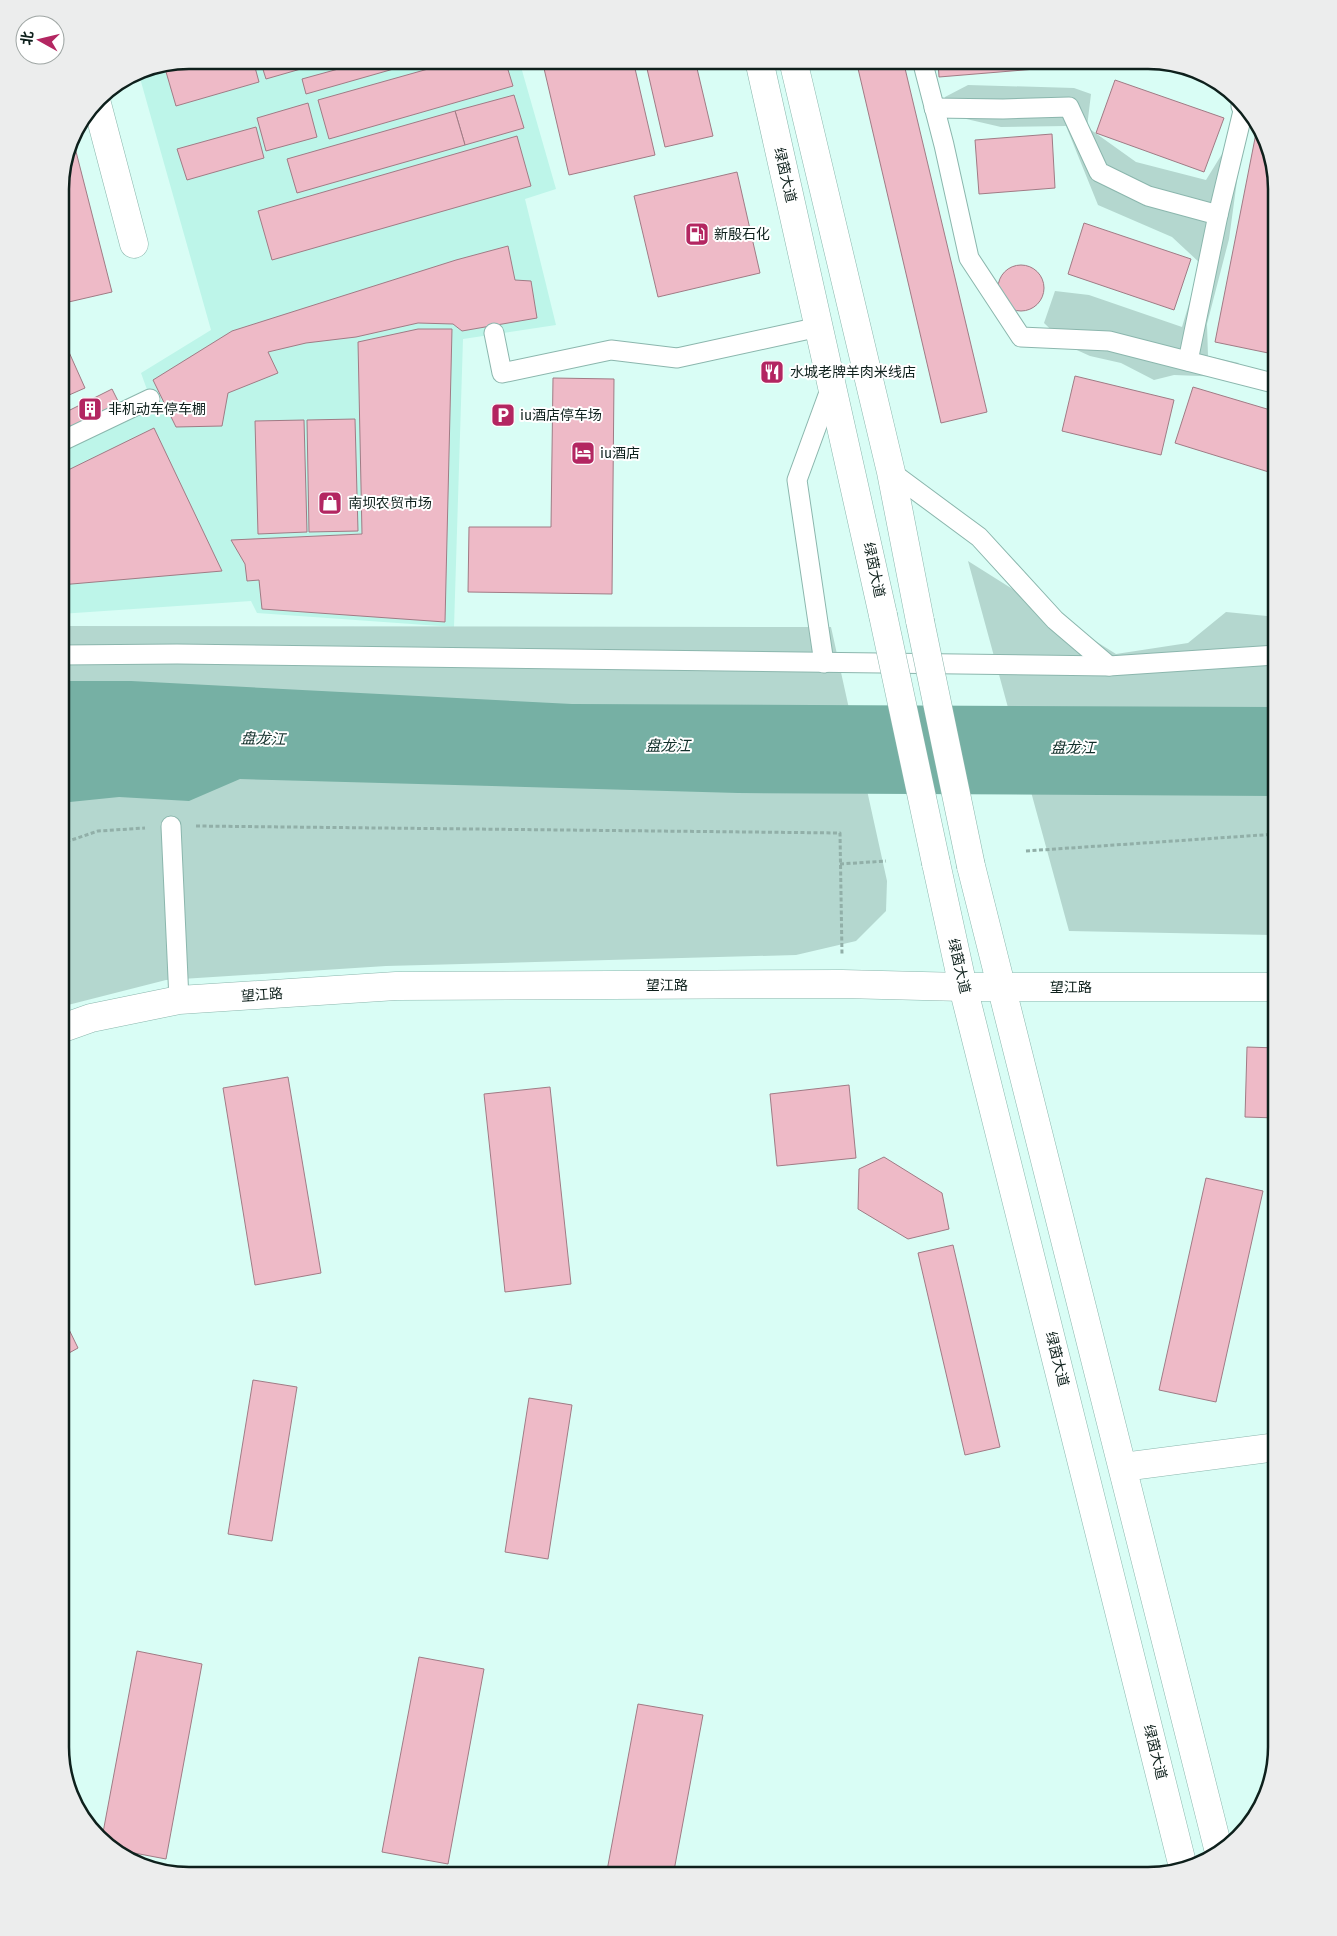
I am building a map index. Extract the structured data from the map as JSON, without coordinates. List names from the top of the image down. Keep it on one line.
{"streets":{"main road":["绿茵大道","望江路"]},"crossings":[["绿茵大道","望江路"]],"water":["盘龙江"],"places":{"fuel station":["新殷石化"],"restaurant":["水城老牌羊肉米线店"],"building":["非机动车停车棚"],"parking":["iu酒店停车场"],"hotel":["iu酒店"],"shop":["南坝农贸市场"]},"north":"left"}
